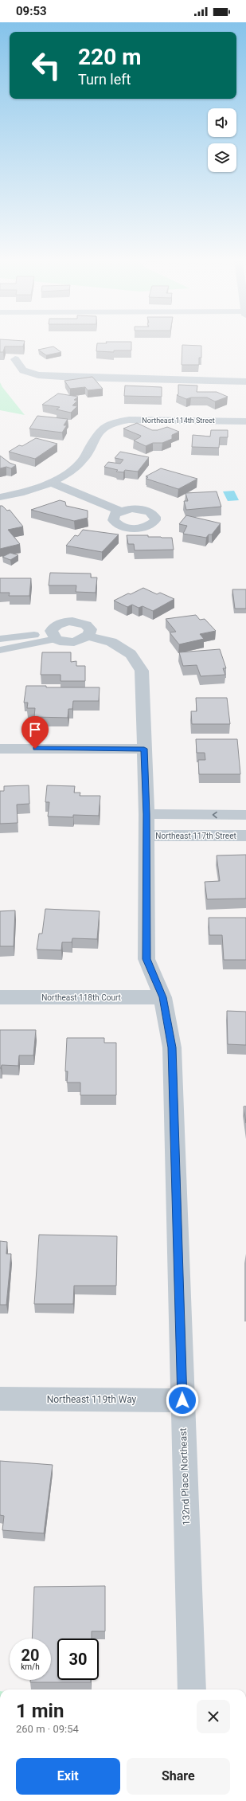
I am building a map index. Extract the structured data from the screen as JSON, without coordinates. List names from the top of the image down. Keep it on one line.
{"streets":{"street":["Northeast 114th Street","Northeast 117th Street","Northeast 118th Court","Northeast 119th Way","132nd Place Northeast"]},"crossings":[["Northeast 117th Street","132nd Place Northeast"],["Northeast 118th Court","132nd Place Northeast"],["Northeast 119th Way","132nd Place Northeast"]],"page":{"status":"09:53","turn":["220 m","Turn left"],"speed":"20 km/h","limit":"30","heading":["1 min","260 m · 09:54"],"buttons":["Exit","Share"]}}
